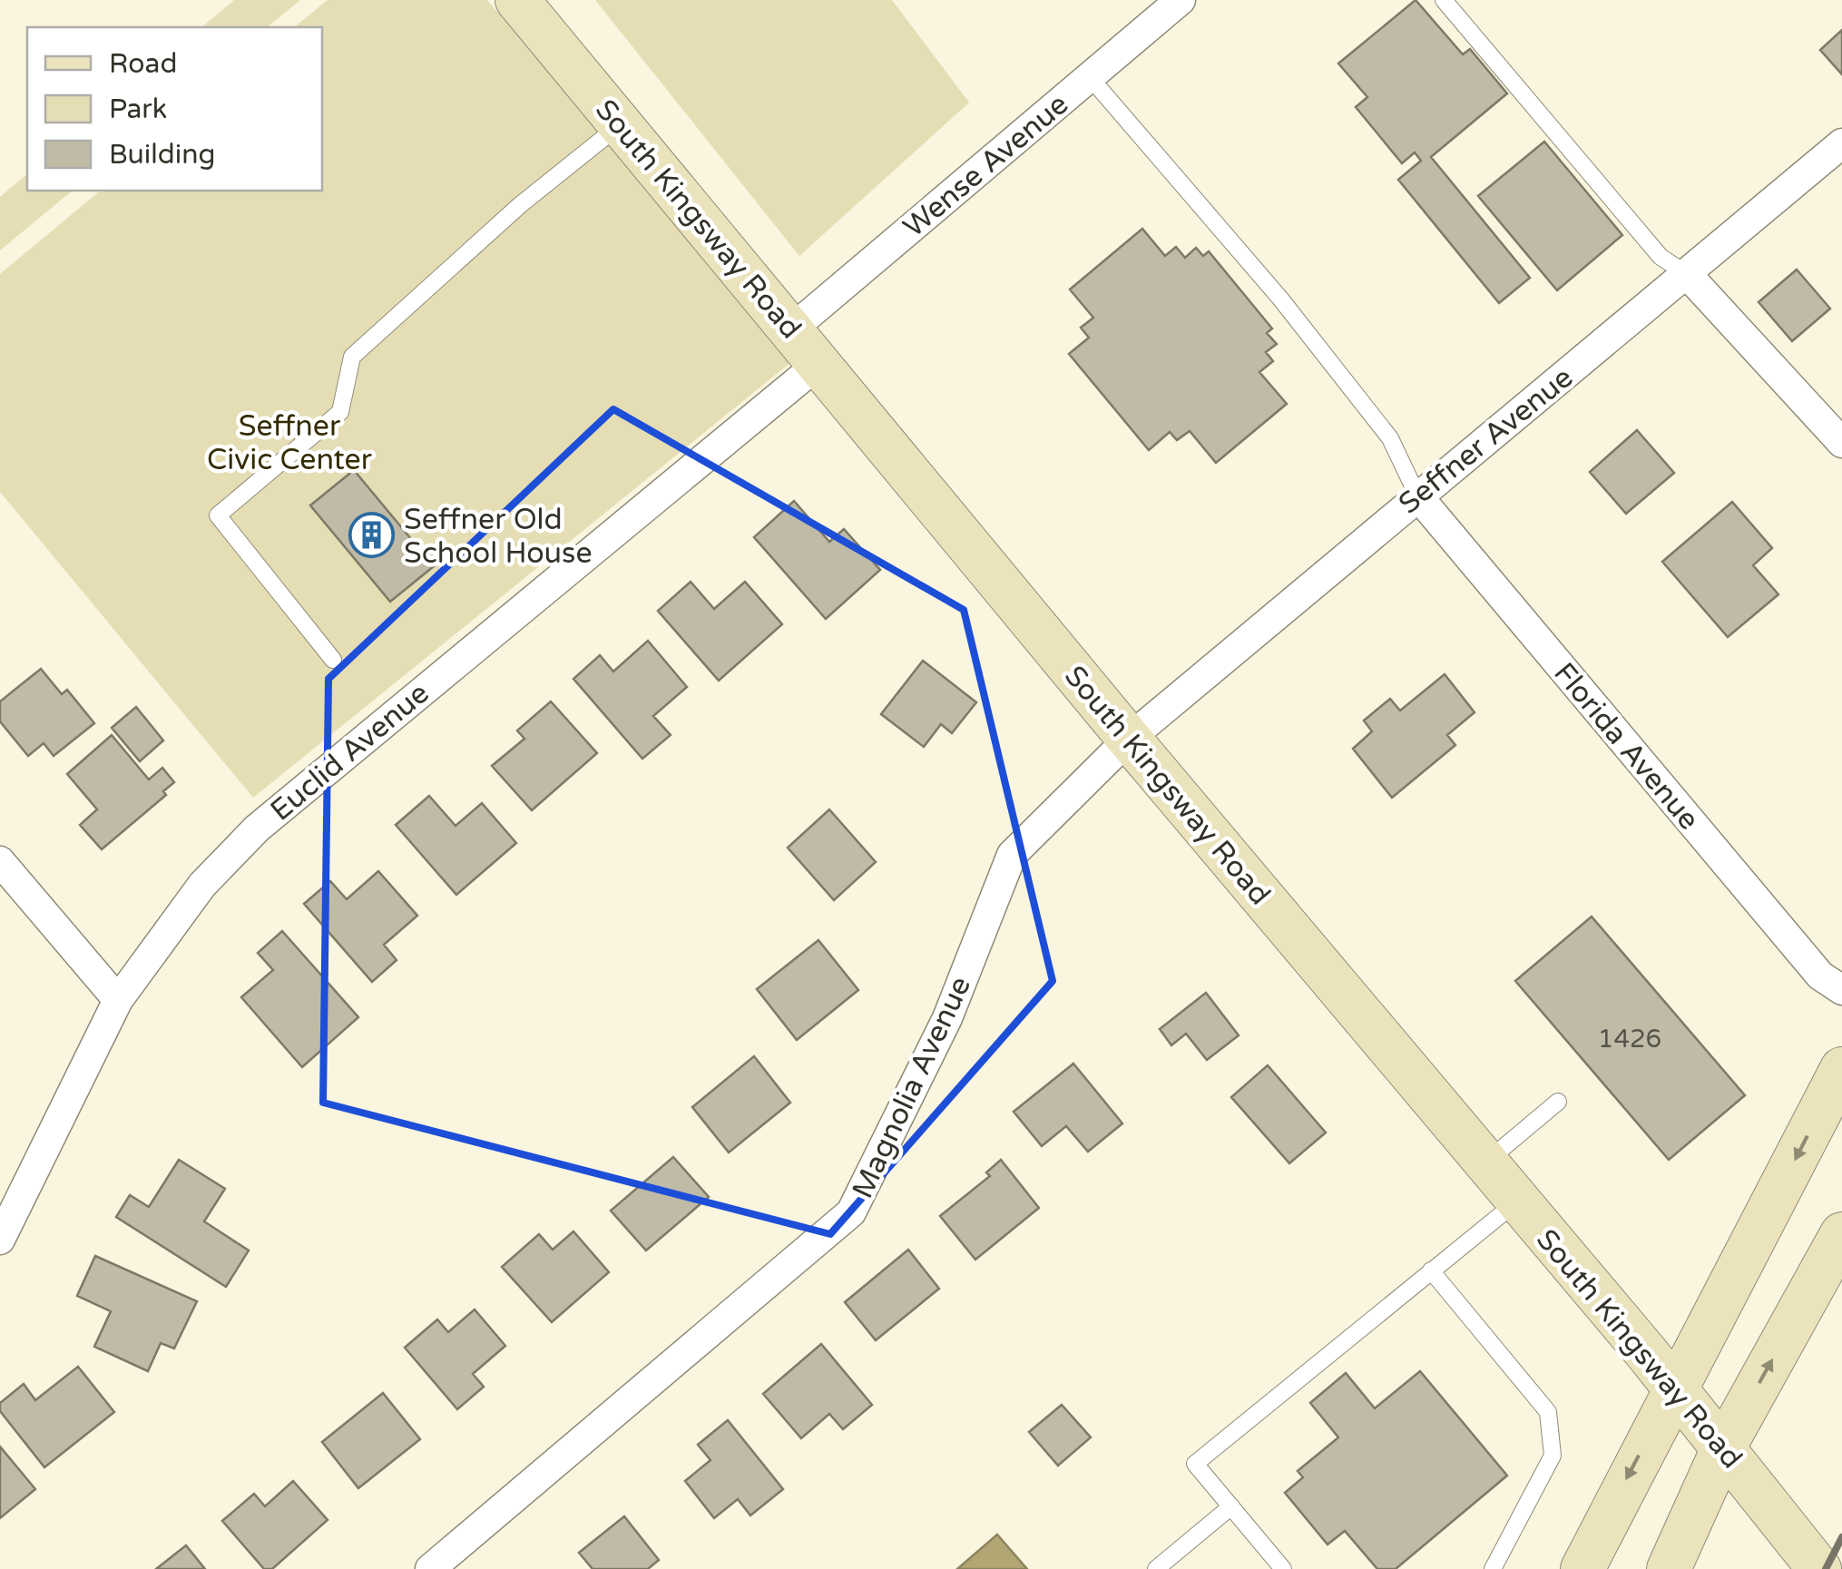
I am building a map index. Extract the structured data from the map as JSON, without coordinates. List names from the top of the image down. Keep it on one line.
{"streets":{"street":["Wense Avenue","South Kingsway Road","Seffner Avenue","Florida Avenue","Euclid Avenue","Magnolia Avenue"]},"crossings":[["Wense Avenue","South Kingsway Road"],["South Kingsway Road","Seffner Avenue"],["South Kingsway Road","Euclid Avenue"],["South Kingsway Road","Magnolia Avenue"],["Seffner Avenue","Florida Avenue"],["Seffner Avenue","Magnolia Avenue"]],"parks":["Seffner Civic Center"],"places":{"building":["Seffner Old School House"]},"house_numbers":["1426"],"legend":["Road","Park","Building"]}
